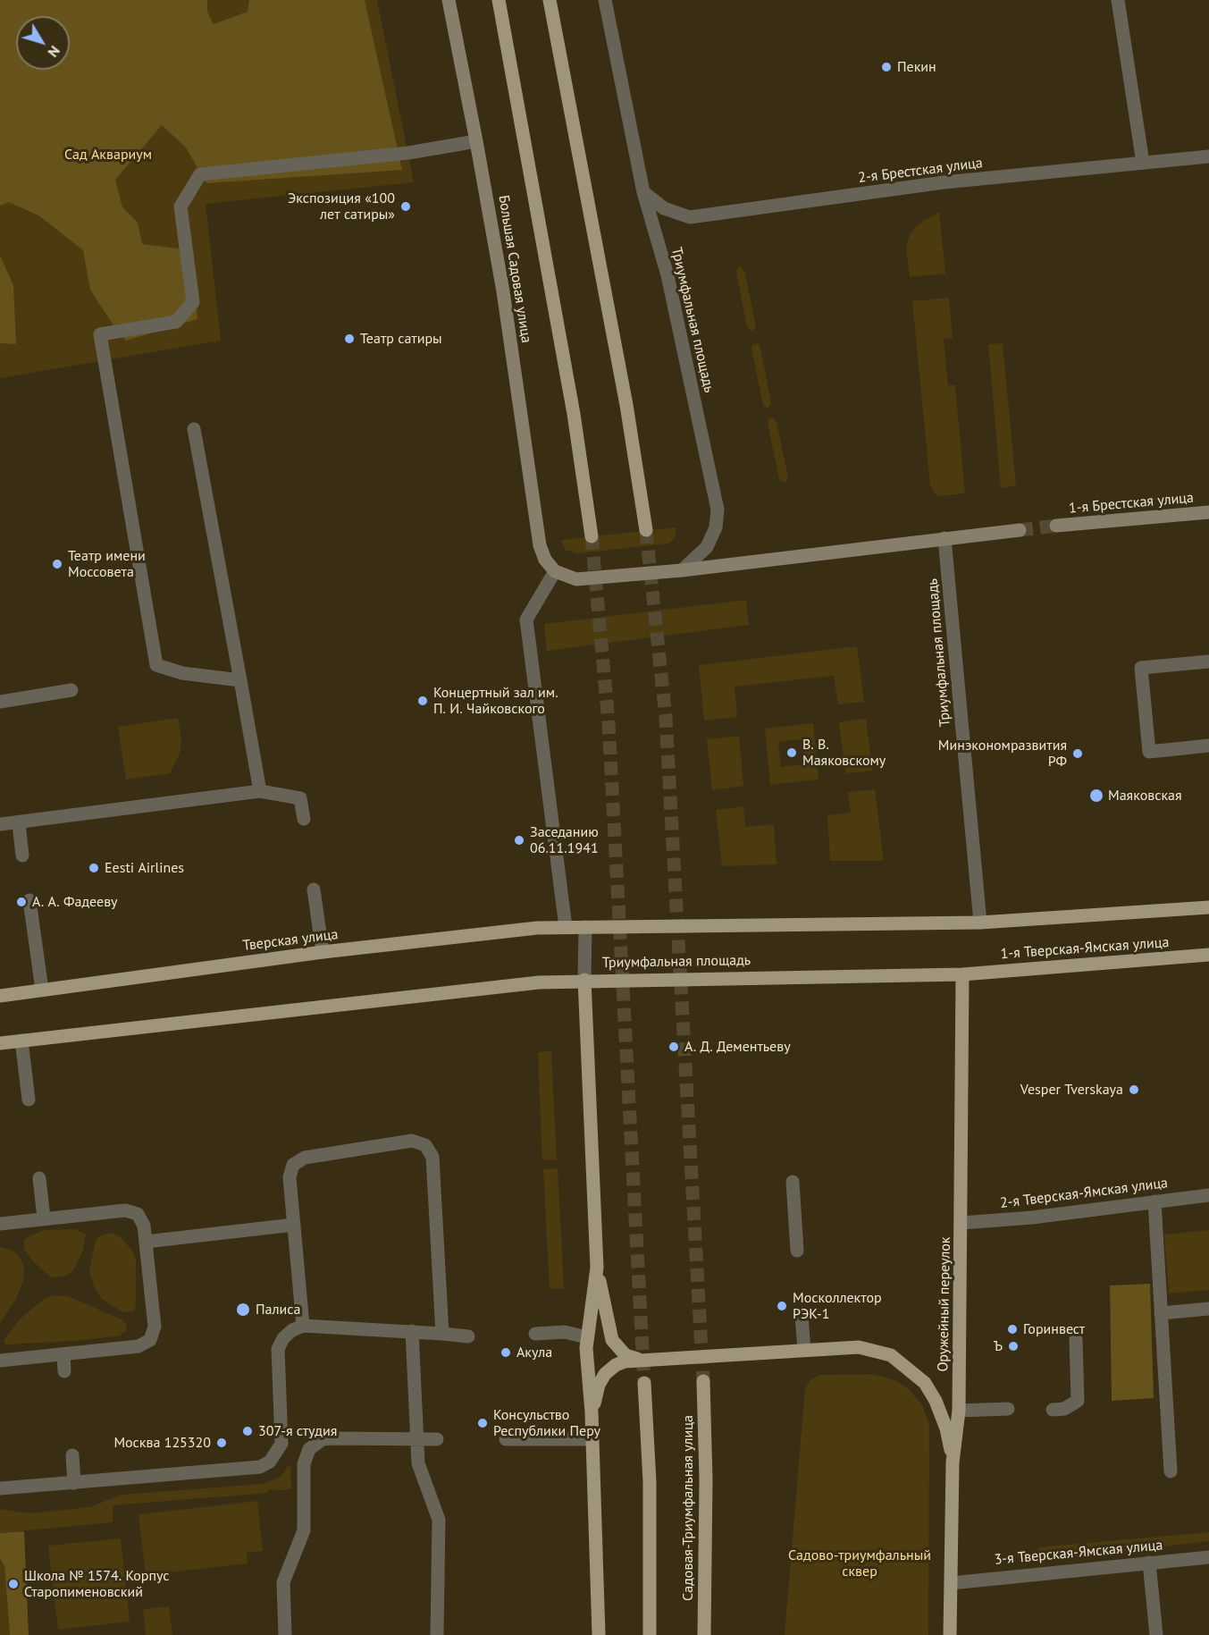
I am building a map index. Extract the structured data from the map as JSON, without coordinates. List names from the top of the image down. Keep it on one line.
{"streets":{"main road":["Большая Садовая улица","Триумфальная площадь","1-я Брестская улица","Тверская улица","1-я Тверская-Ямская улица","Оружейный переулок","Садовая-Триумфальная улица"],"street":["2-я Брестская улица","2-я Тверская-Ямская улица","3-я Тверская-Ямская улица"]},"crossings":[["2-я Брестская улица","Триумфальная площадь"],["Триумфальная площадь","1-я Тверская-Ямская улица"],["Триумфальная площадь","Оружейный переулок"],["1-я Тверская-Ямская улица","Оружейный переулок"],["2-я Тверская-Ямская улица","Оружейный переулок"],["Оружейный переулок","3-я Тверская-Ямская улица"]],"parks":["Сад Аквариум","Садово-триумфальный сквер"],"places":["Пекин","Экспозиция «100 лет сатиры»","Театр сатиры","Театр имени Моссовета","Концертный зал им. П. И. Чайковского","В. В. Маяковскому","Минэкономразвития РФ","Маяковская","Заседанию 06.11.1941","Eesti Аirlines","А. А. Фадееву","А. Д. Дементьеву","Vesper Tverskaya","Москоллектор РЭК-1","Палиса","Горинвест","Ъ","Акула","Консульство Республики Перу","307-я студия","Москва 125320","Школа № 1574. Корпус Старопименовский"],"north":"bottom right"}
